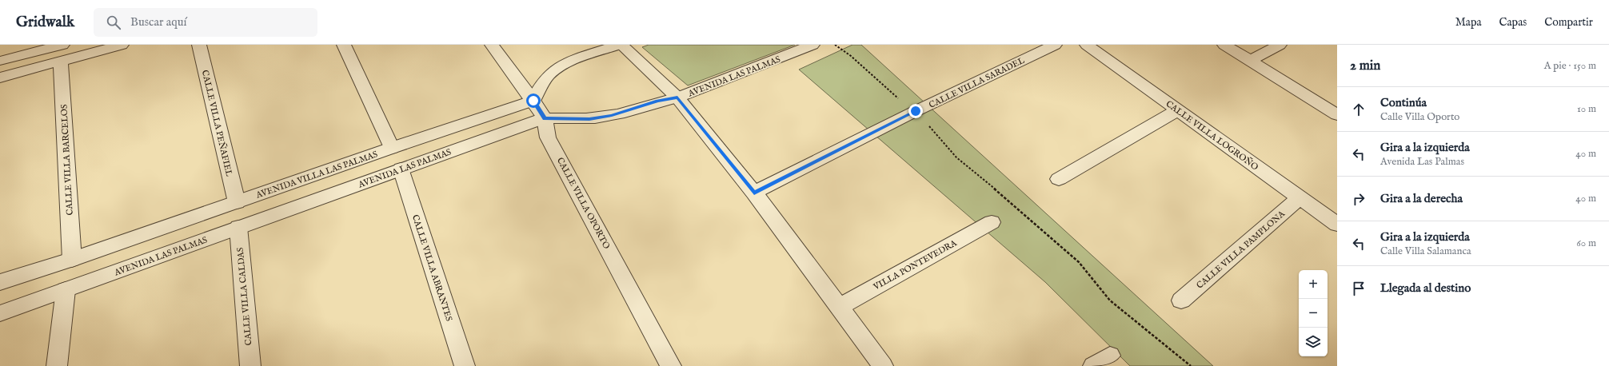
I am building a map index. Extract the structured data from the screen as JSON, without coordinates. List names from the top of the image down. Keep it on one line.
{"streets":{"street":["AVENIDA LAS PALMAS","CALLE VILLA SARADEL","CALLE VILLA PEÑAFIEL","CALLE VILLA LOGROÑO","CALLE VILLA BARCELOS","AVENIDA VILLA LAS PALMAS","CALLE VILLA OPORTO","CALLE VILLA PAMPLONA","VILLA PONTEVEDRA","CALLE VILLA ABRANTES","CALLE VILLA CALDAS"]},"crossings":[["AVENIDA LAS PALMAS","CALLE VILLA OPORTO"],["AVENIDA LAS PALMAS","CALLE VILLA ABRANTES"],["AVENIDA LAS PALMAS","CALLE VILLA CALDAS"],["CALLE VILLA PEÑAFIEL","AVENIDA VILLA LAS PALMAS"],["CALLE VILLA LOGROÑO","CALLE VILLA PAMPLONA"],["CALLE VILLA BARCELOS","AVENIDA VILLA LAS PALMAS"],["AVENIDA VILLA LAS PALMAS","CALLE VILLA OPORTO"]],"page":{"header":"Gridwalk","search":"Buscar aquí","nav":["Mapa","Capas","Compartir"],"heading":["2 min","A pie · 150 m"],"list":[["Continúa","Calle Villa Oporto","10 m"],["Gira a la izquierda","Avenida Las Palmas","40 m"],["Gira a la derecha","40 m"],["Gira a la izquierda","Calle Villa Salamanca","60 m"],"Llegada al destino"],"map_buttons":["+","−"]}}
